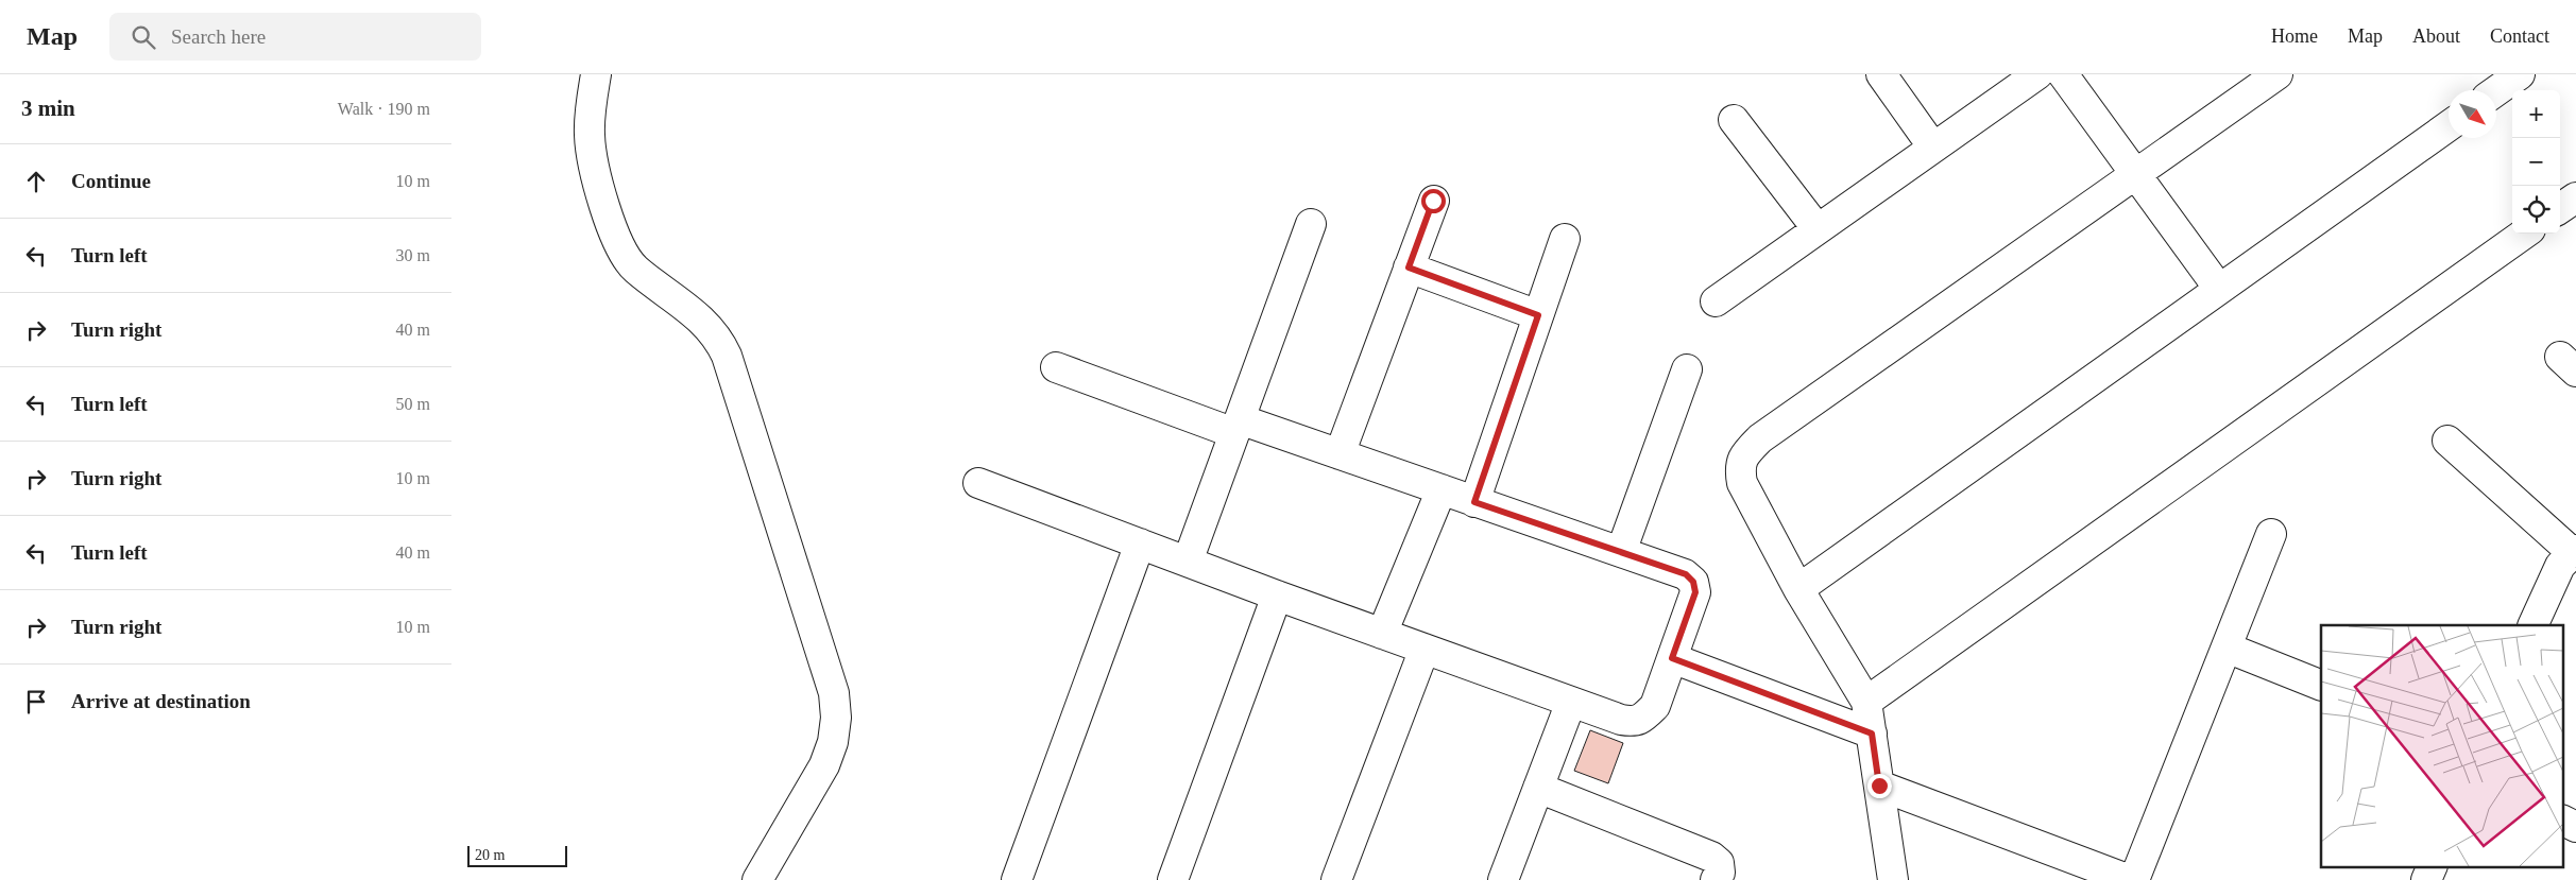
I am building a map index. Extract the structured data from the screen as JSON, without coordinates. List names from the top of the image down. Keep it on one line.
{"scale_bar":"20 m","north":"bottom right","page":{"header":"Map","search":"Search here","nav":["Home","Map","About","Contact"],"heading":["3 min","Walk · 190 m"],"map_buttons":["+","−"],"list":[["Continue","10 m"],["Turn left","30 m"],["Turn right","40 m"],["Turn left","50 m"],["Turn right","10 m"],["Turn left","40 m"],["Turn right","10 m"],"Arrive at destination"],"scale":"20 m"}}
